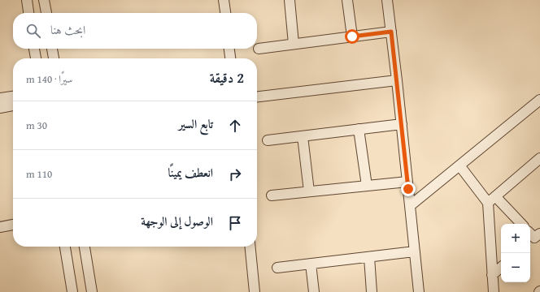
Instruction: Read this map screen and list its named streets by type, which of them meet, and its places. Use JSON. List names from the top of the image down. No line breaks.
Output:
{"page":{"search":"ابحث هنا","heading":["2 دقيقة","سيرًا · 140 m"],"list":[["تابع السير","30 m"],["انعطف يمينًا","110 m"],"الوصول إلى الوجهة"],"map_buttons":["+","−"]}}
